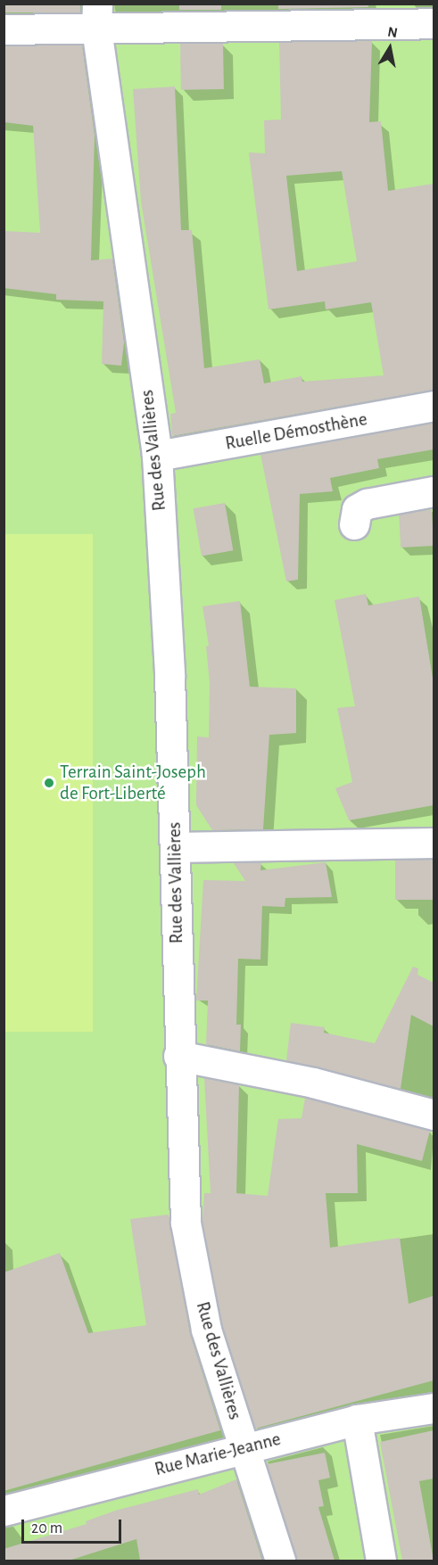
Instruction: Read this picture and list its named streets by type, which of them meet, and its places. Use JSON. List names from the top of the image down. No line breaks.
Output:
{"streets":{"street":["Ruelle Démosthène","Rue des Vallières","Rue Marie-Jeanne"]},"crossings":[["Ruelle Démosthène","Rue des Vallières"],["Rue des Vallières","Rue Marie-Jeanne"]],"places":["Terrain Saint-Joseph de Fort-Liberté"],"scale_bar":"20 m","north":"top"}
